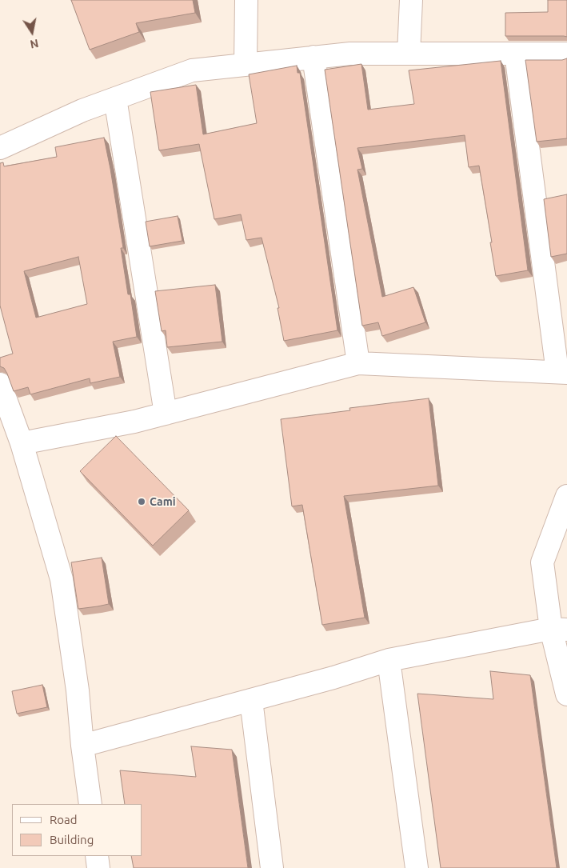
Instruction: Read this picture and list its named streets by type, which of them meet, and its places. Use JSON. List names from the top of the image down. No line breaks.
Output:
{"places":["Cami"],"legend":["Road","Building"],"north":"bottom"}
